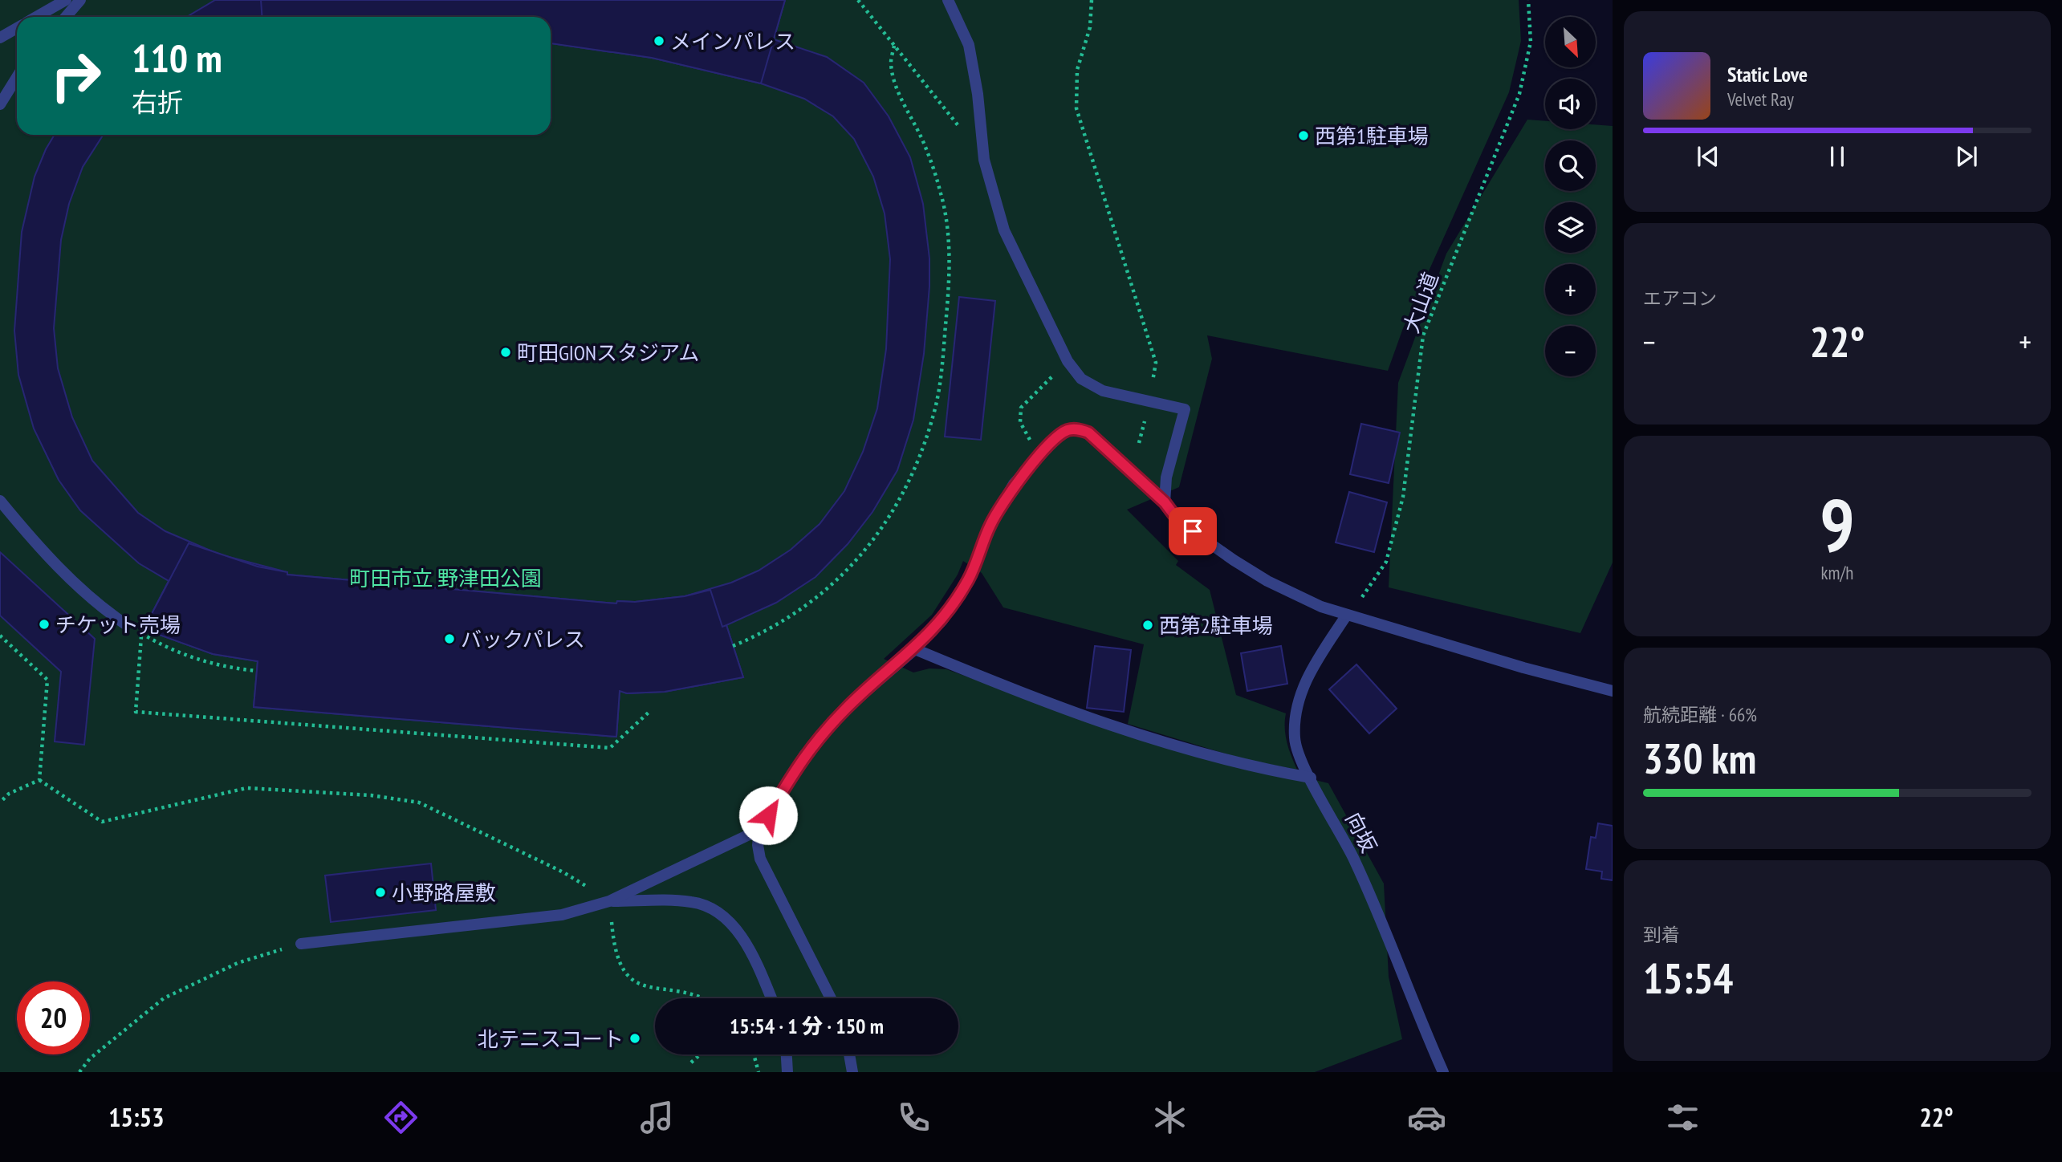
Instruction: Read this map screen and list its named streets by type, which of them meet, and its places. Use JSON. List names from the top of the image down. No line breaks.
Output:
{"streets":{"street":["向坂"],"path":["大山道"]},"crossings":[["大山道","向坂"]],"parks":["町田市立 野津田公園"],"places":["メインパレス","西第1駐車場","町田GIONスタジアム","チケット売場","西第2駐車場","バックパレス","小野路屋敷","北テニスコート"],"north":"bottom right","page":{"map_buttons":["+","−"],"turn":["110 m","右折"],"song":["Static Love","Velvet Ray"],"tile":["エアコン",["9","km/h"],["航続距離 · 66%","330 km"],["到着","15:54"]],"heat":["−","22°","+"],"limit":"20","trip":"15:54 · 1 分 · 150 m","tabs":["15:53","22°"]}}
